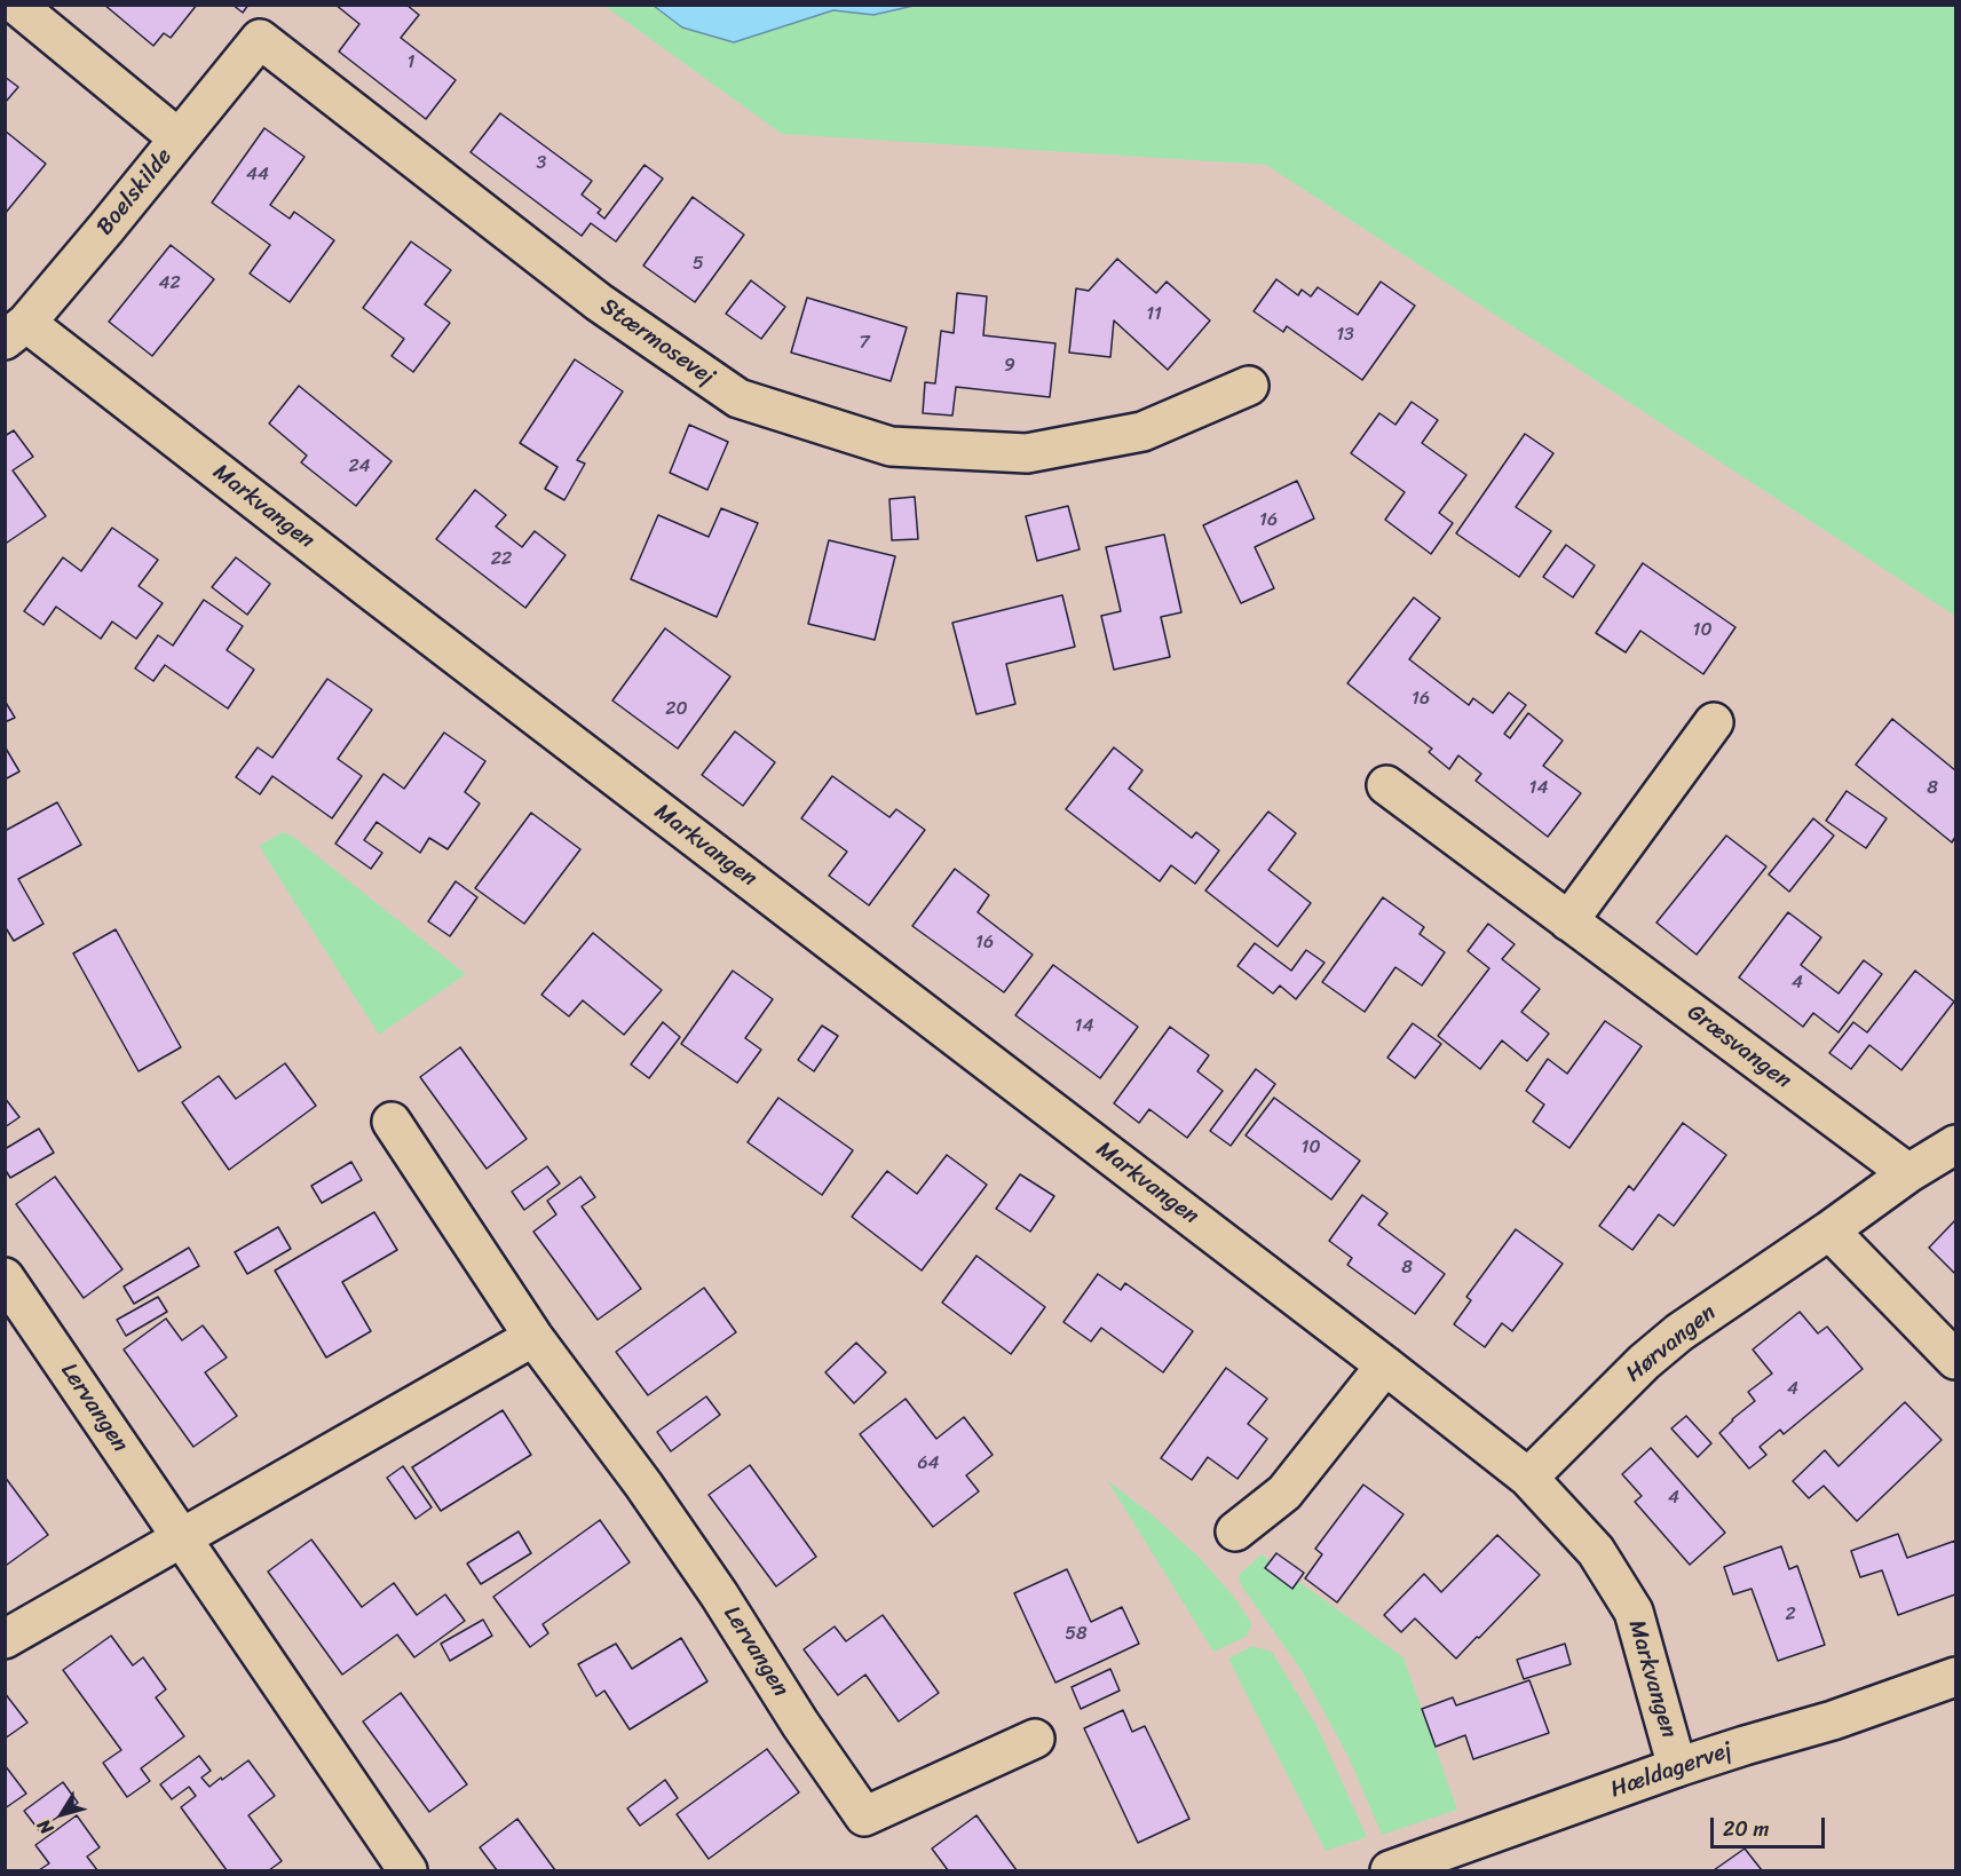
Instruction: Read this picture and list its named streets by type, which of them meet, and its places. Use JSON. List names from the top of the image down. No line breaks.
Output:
{"streets":{"street":["Boelskilde","Stærmosevej","Markvangen","Græsvangen","Hørvangen","Lervangen","Hældagervej"]},"crossings":[["Boelskilde","Stærmosevej"],["Boelskilde","Markvangen"],["Markvangen","Hørvangen"],["Markvangen","Hældagervej"],["Græsvangen","Hørvangen"]],"house_numbers":["1","3","44","5","42","11","13","7","9","24","16","22","10","16","20","14","8","16","4","14","10","8","4","64","4","2","58"],"scale_bar":"20 m","north":"bottom left"}
